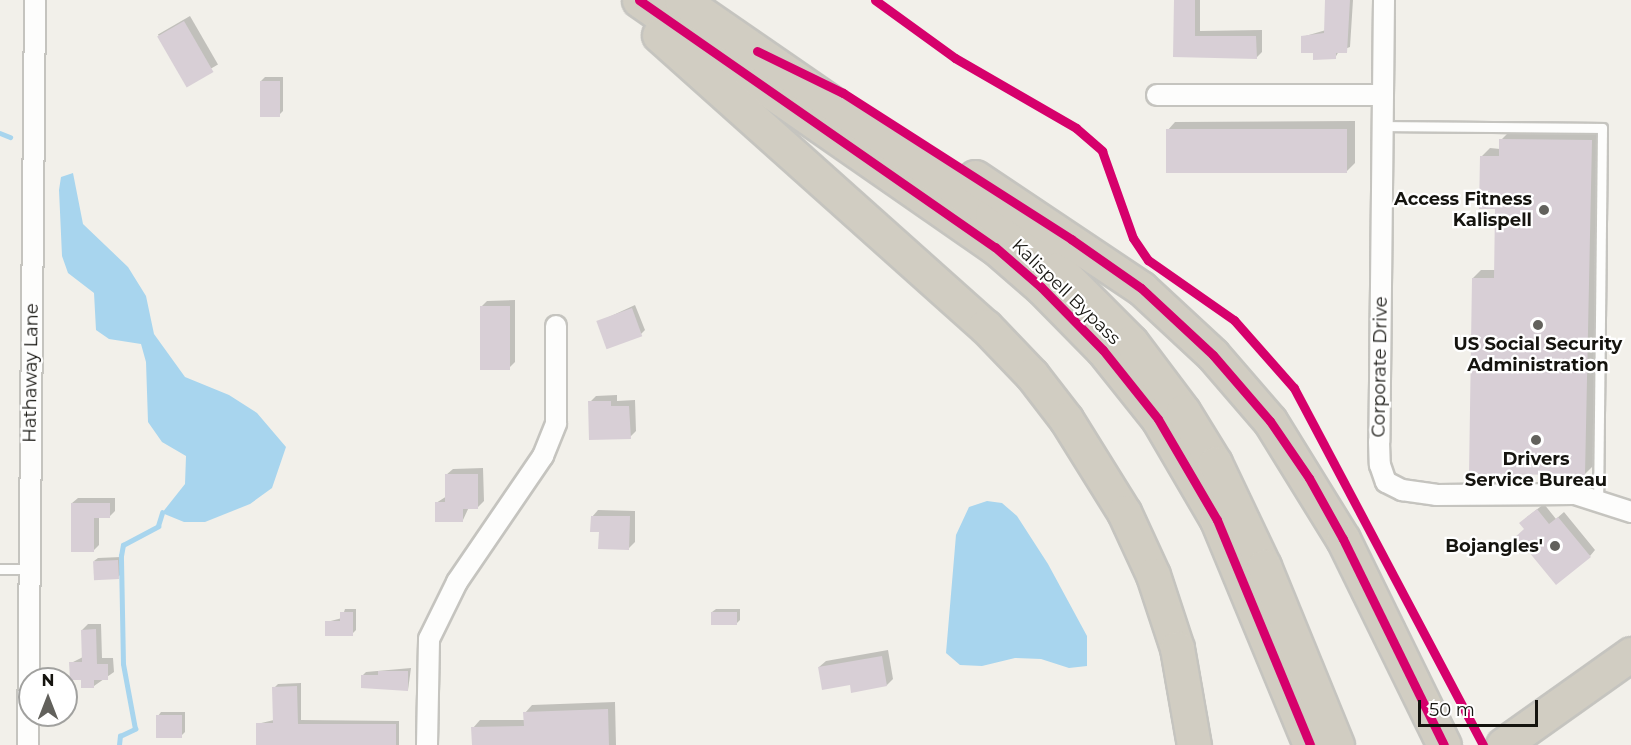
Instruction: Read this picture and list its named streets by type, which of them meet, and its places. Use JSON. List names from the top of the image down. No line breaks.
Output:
{"streets":{"highway":["Kalispell Bypass"],"street":["Corporate Drive","Hathaway Lane"]},"places":["Access Fitness Kalispell","US Social Security Administration","Drivers Service Bureau","Bojangles'"],"scale_bar":"50 m","north":"top"}
